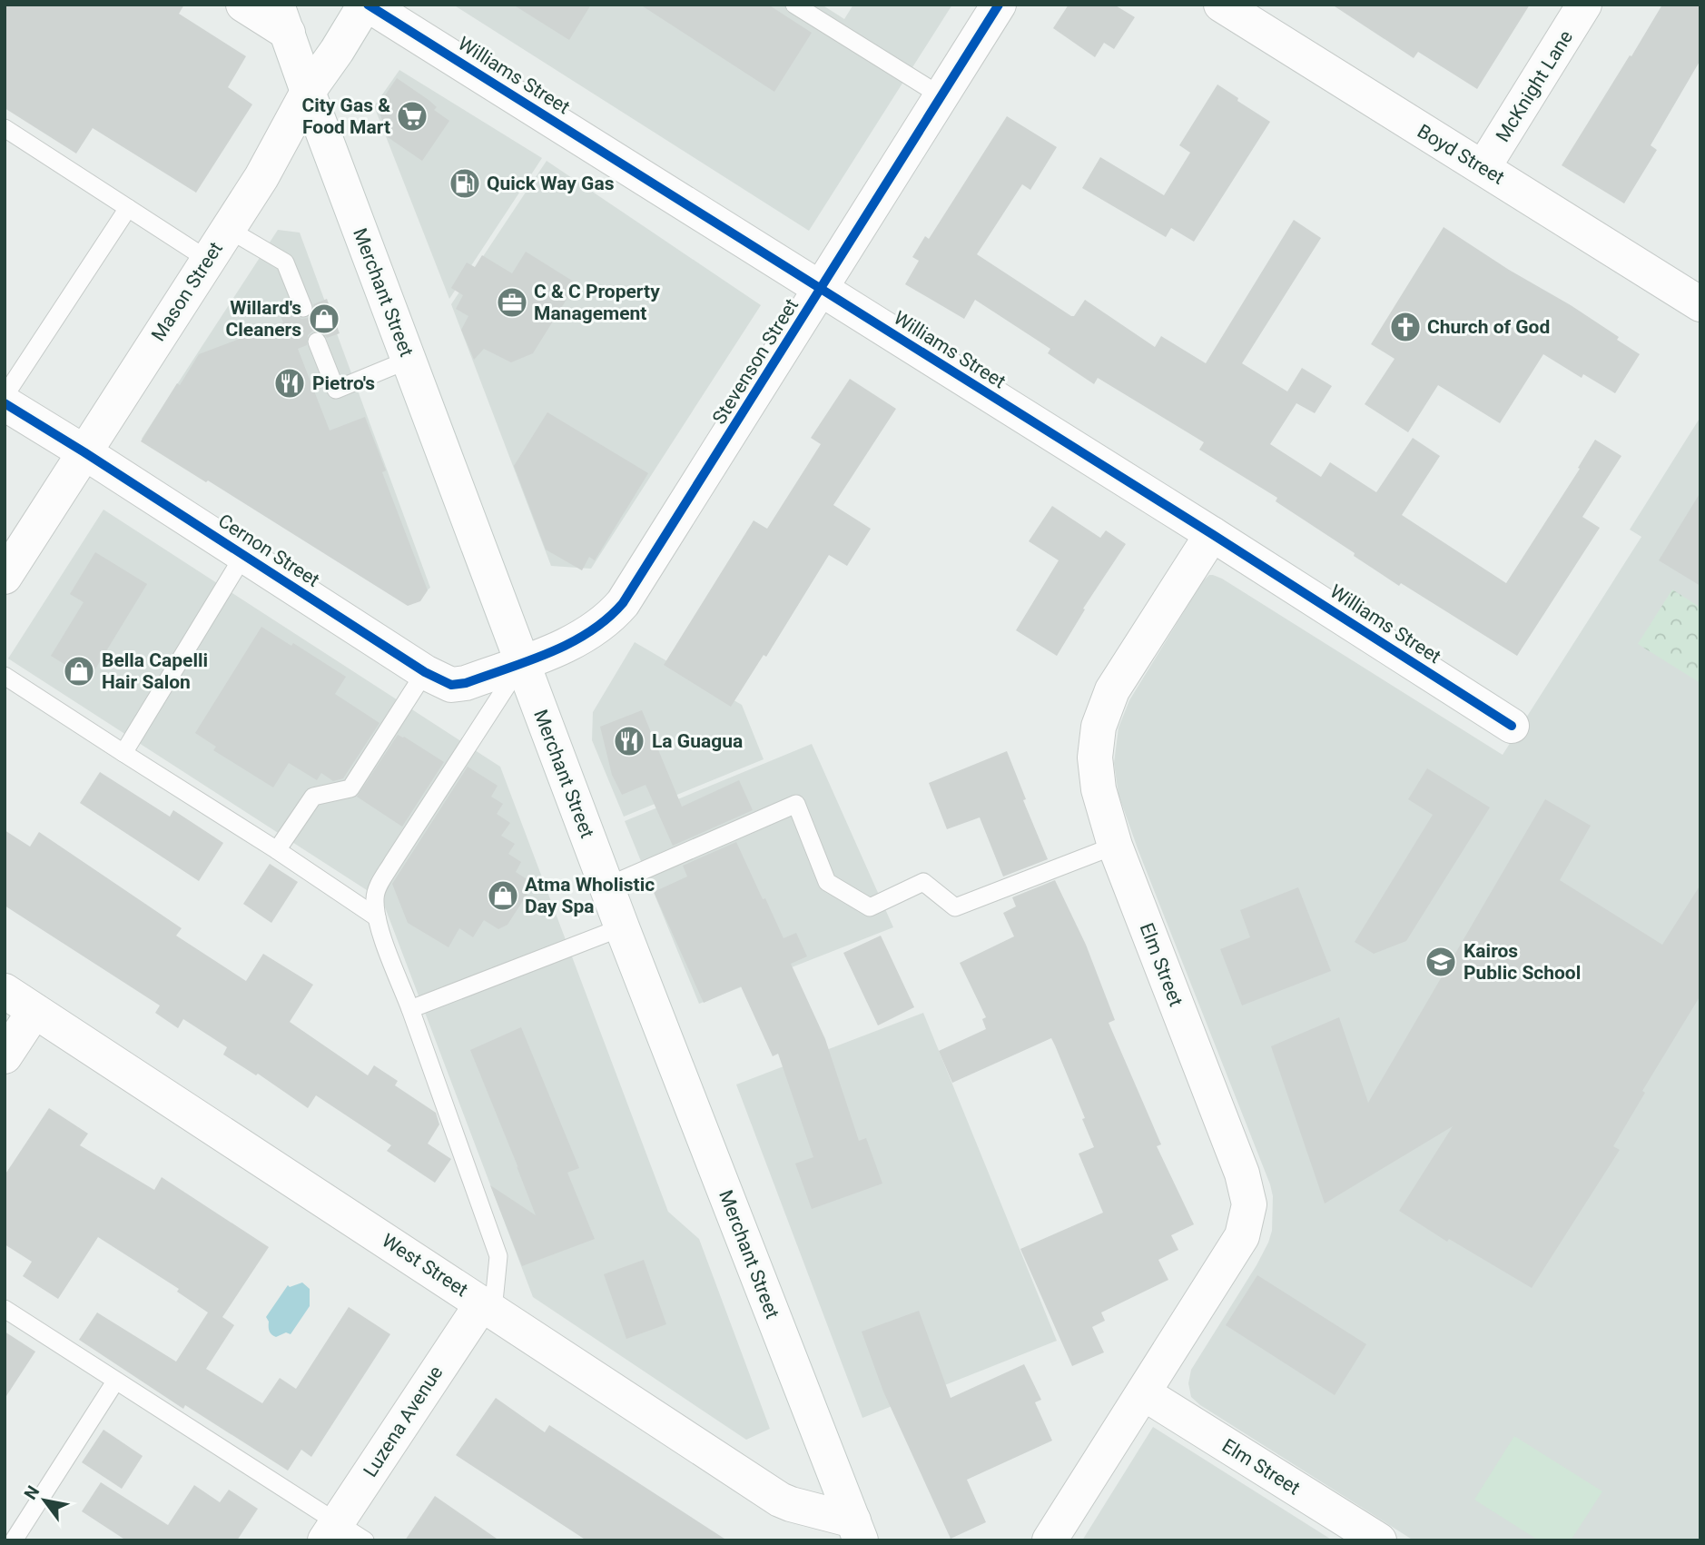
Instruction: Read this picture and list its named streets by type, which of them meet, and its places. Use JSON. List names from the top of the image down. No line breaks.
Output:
{"streets":{"street":["Williams Street","McKnight Lane","Boyd Street","Mason Street","Merchant Street","Stevenson Street","Cernon Street","Elm Street","West Street","Luzena Avenue"]},"crossings":[["Williams Street","Mason Street"],["Williams Street","Stevenson Street"],["Williams Street","Elm Street"],["McKnight Lane","Boyd Street"],["Mason Street","Merchant Street"],["Mason Street","Cernon Street"],["Merchant Street","Stevenson Street"],["Merchant Street","Cernon Street"],["Merchant Street","West Street"],["Stevenson Street","Cernon Street"],["West Street","Luzena Avenue"]],"places":{"supermarket":["City Gas & Food Mart"],"fuel station":["Quick Way Gas"],"office":["C & C Property Management"],"shop":["Willard's Cleaners","Bella Capelli Hair Salon","Atma Wholistic Day Spa"],"church":["Church of God"],"restaurant":["Pietro's","La Guagua"],"school or university":["Kairos Public School"]},"north":"top left"}
